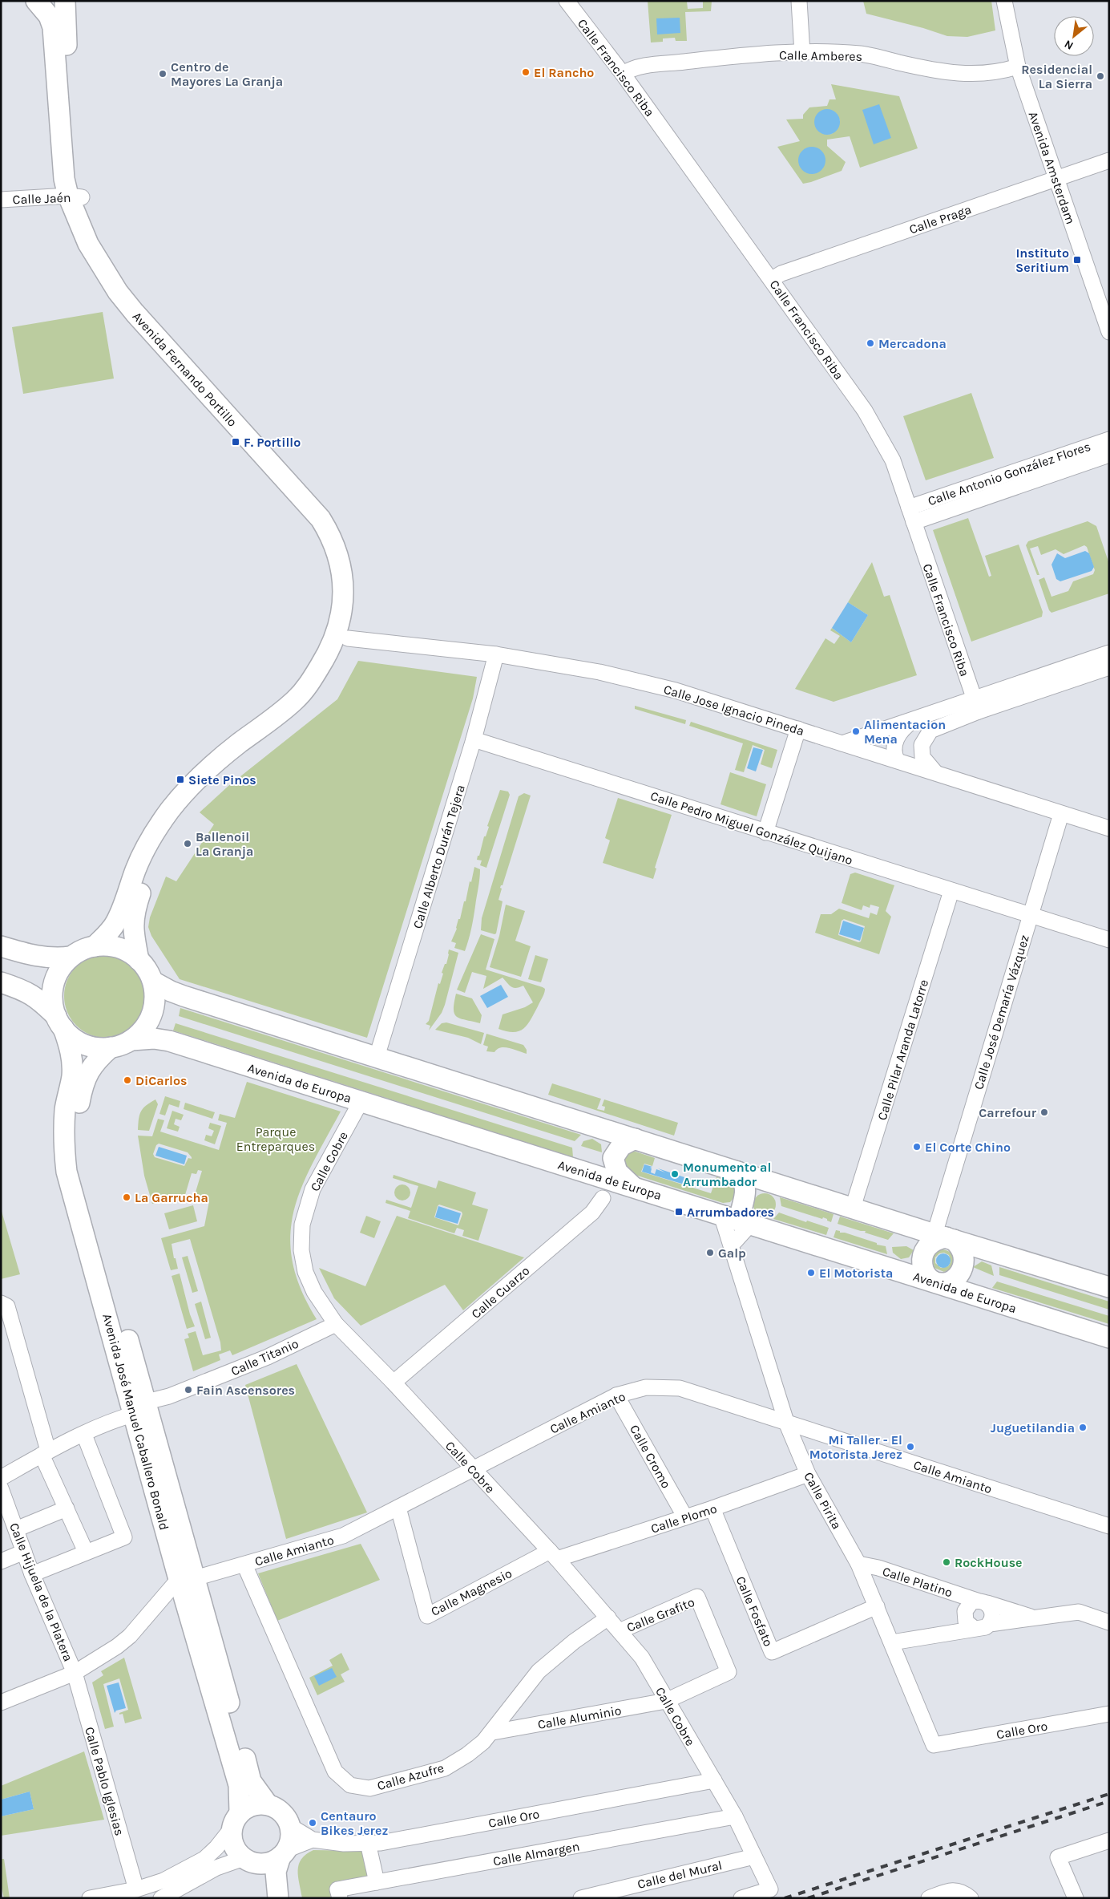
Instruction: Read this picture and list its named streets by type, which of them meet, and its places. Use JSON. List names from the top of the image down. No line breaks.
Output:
{"streets":{"main road":["Avenida Fernando Portillo","Avenida de Europa","Avenida José Manuel Caballero Bonald"],"street":["Calle Amberes","Calle Francisco Riba","Avenida Amsterdam","Calle Jaén","Calle Praga","Calle Antonio González Flores","Calle Jose Ignacio Pineda","Calle Pedro Miguel González Quijano","Calle Alberto Durán Tejera","Calle José Demaría Vázquez","Calle Pilar Aranda Latorre","Calle Cobre","Calle Cuarzo","Calle Titanio","Calle Amianto","Calle Cromo","Calle Pirita","Calle Plomo","Calle Platino","Calle Hijuela de la Platera","Calle Magnesio","Calle Fosfato","Calle Grafito","Calle Aluminio","Calle Oro","Calle Azufre","Calle Pablo Iglesias","Calle Almargen","Calle del Mural"]},"crossings":[["Calle Amberes","Calle Francisco Riba"],["Calle Amberes","Avenida Amsterdam"],["Calle Francisco Riba","Calle Praga"],["Calle Francisco Riba","Calle Antonio González Flores"],["Avenida Amsterdam","Calle Praga"],["Calle Jaén","Avenida Fernando Portillo"],["Avenida Fernando Portillo","Calle Jose Ignacio Pineda"],["Avenida Fernando Portillo","Avenida de Europa"],["Avenida Fernando Portillo","Avenida José Manuel Caballero Bonald"],["Calle Jose Ignacio Pineda","Calle Alberto Durán Tejera"],["Calle Jose Ignacio Pineda","Calle José Demaría Vázquez"],["Calle Pedro Miguel González Quijano","Calle Alberto Durán Tejera"],["Calle Pedro Miguel González Quijano","Calle José Demaría Vázquez"],["Calle Pedro Miguel González Quijano","Calle Pilar Aranda Latorre"],["Calle José Demaría Vázquez","Avenida de Europa"],["Avenida de Europa","Calle Cobre"],["Avenida de Europa","Calle Cuarzo"],["Avenida de Europa","Avenida José Manuel Caballero Bonald"],["Avenida de Europa","Calle Pirita"],["Calle Cobre","Calle Cuarzo"],["Calle Cobre","Calle Titanio"],["Calle Cobre","Calle Amianto"],["Calle Cobre","Calle Plomo"],["Calle Cobre","Calle Magnesio"],["Calle Cobre","Calle Grafito"],["Calle Cobre","Calle Aluminio"],["Calle Cobre","Calle Oro"],["Calle Cobre","Calle Azufre"],["Calle Cobre","Calle Almargen"],["Calle Cobre","Calle del Mural"],["Calle Titanio","Avenida José Manuel Caballero Bonald"],["Calle Titanio","Calle Hijuela de la Platera"],["Calle Amianto","Avenida José Manuel Caballero Bonald"],["Calle Amianto","Calle Cromo"],["Calle Amianto","Calle Pirita"],["Calle Amianto","Calle Magnesio"],["Calle Amianto","Calle Azufre"],["Avenida José Manuel Caballero Bonald","Calle Oro"],["Calle Cromo","Calle Plomo"],["Calle Pirita","Calle Plomo"],["Calle Pirita","Calle Platino"],["Calle Pirita","Calle Fosfato"],["Calle Pirita","Calle Oro"],["Calle Plomo","Calle Magnesio"],["Calle Plomo","Calle Fosfato"],["Calle Hijuela de la Platera","Calle Pablo Iglesias"],["Calle Grafito","Calle Aluminio"],["Calle Aluminio","Calle Azufre"]],"parks":["Parque Entreparques"],"places":{"other":["El Rancho","Centro de Mayores La Granja","Residencial La Sierra","Mercadona","Alimentacion Mena","Ballenoil La Granja","DiCarlos","Carrefour","El Corte Chino","Monumento al Arrumbador","La Garrucha","Galp","El Motorista","Fain Ascensores","Juguetilandia","Mi Taller - El Motorista Jerez","RockHouse","Centauro Bikes Jerez"],"transit":["Instituto Seritium","F. Portillo","Siete Pinos","Arrumbadores"]},"north":"bottom left"}
